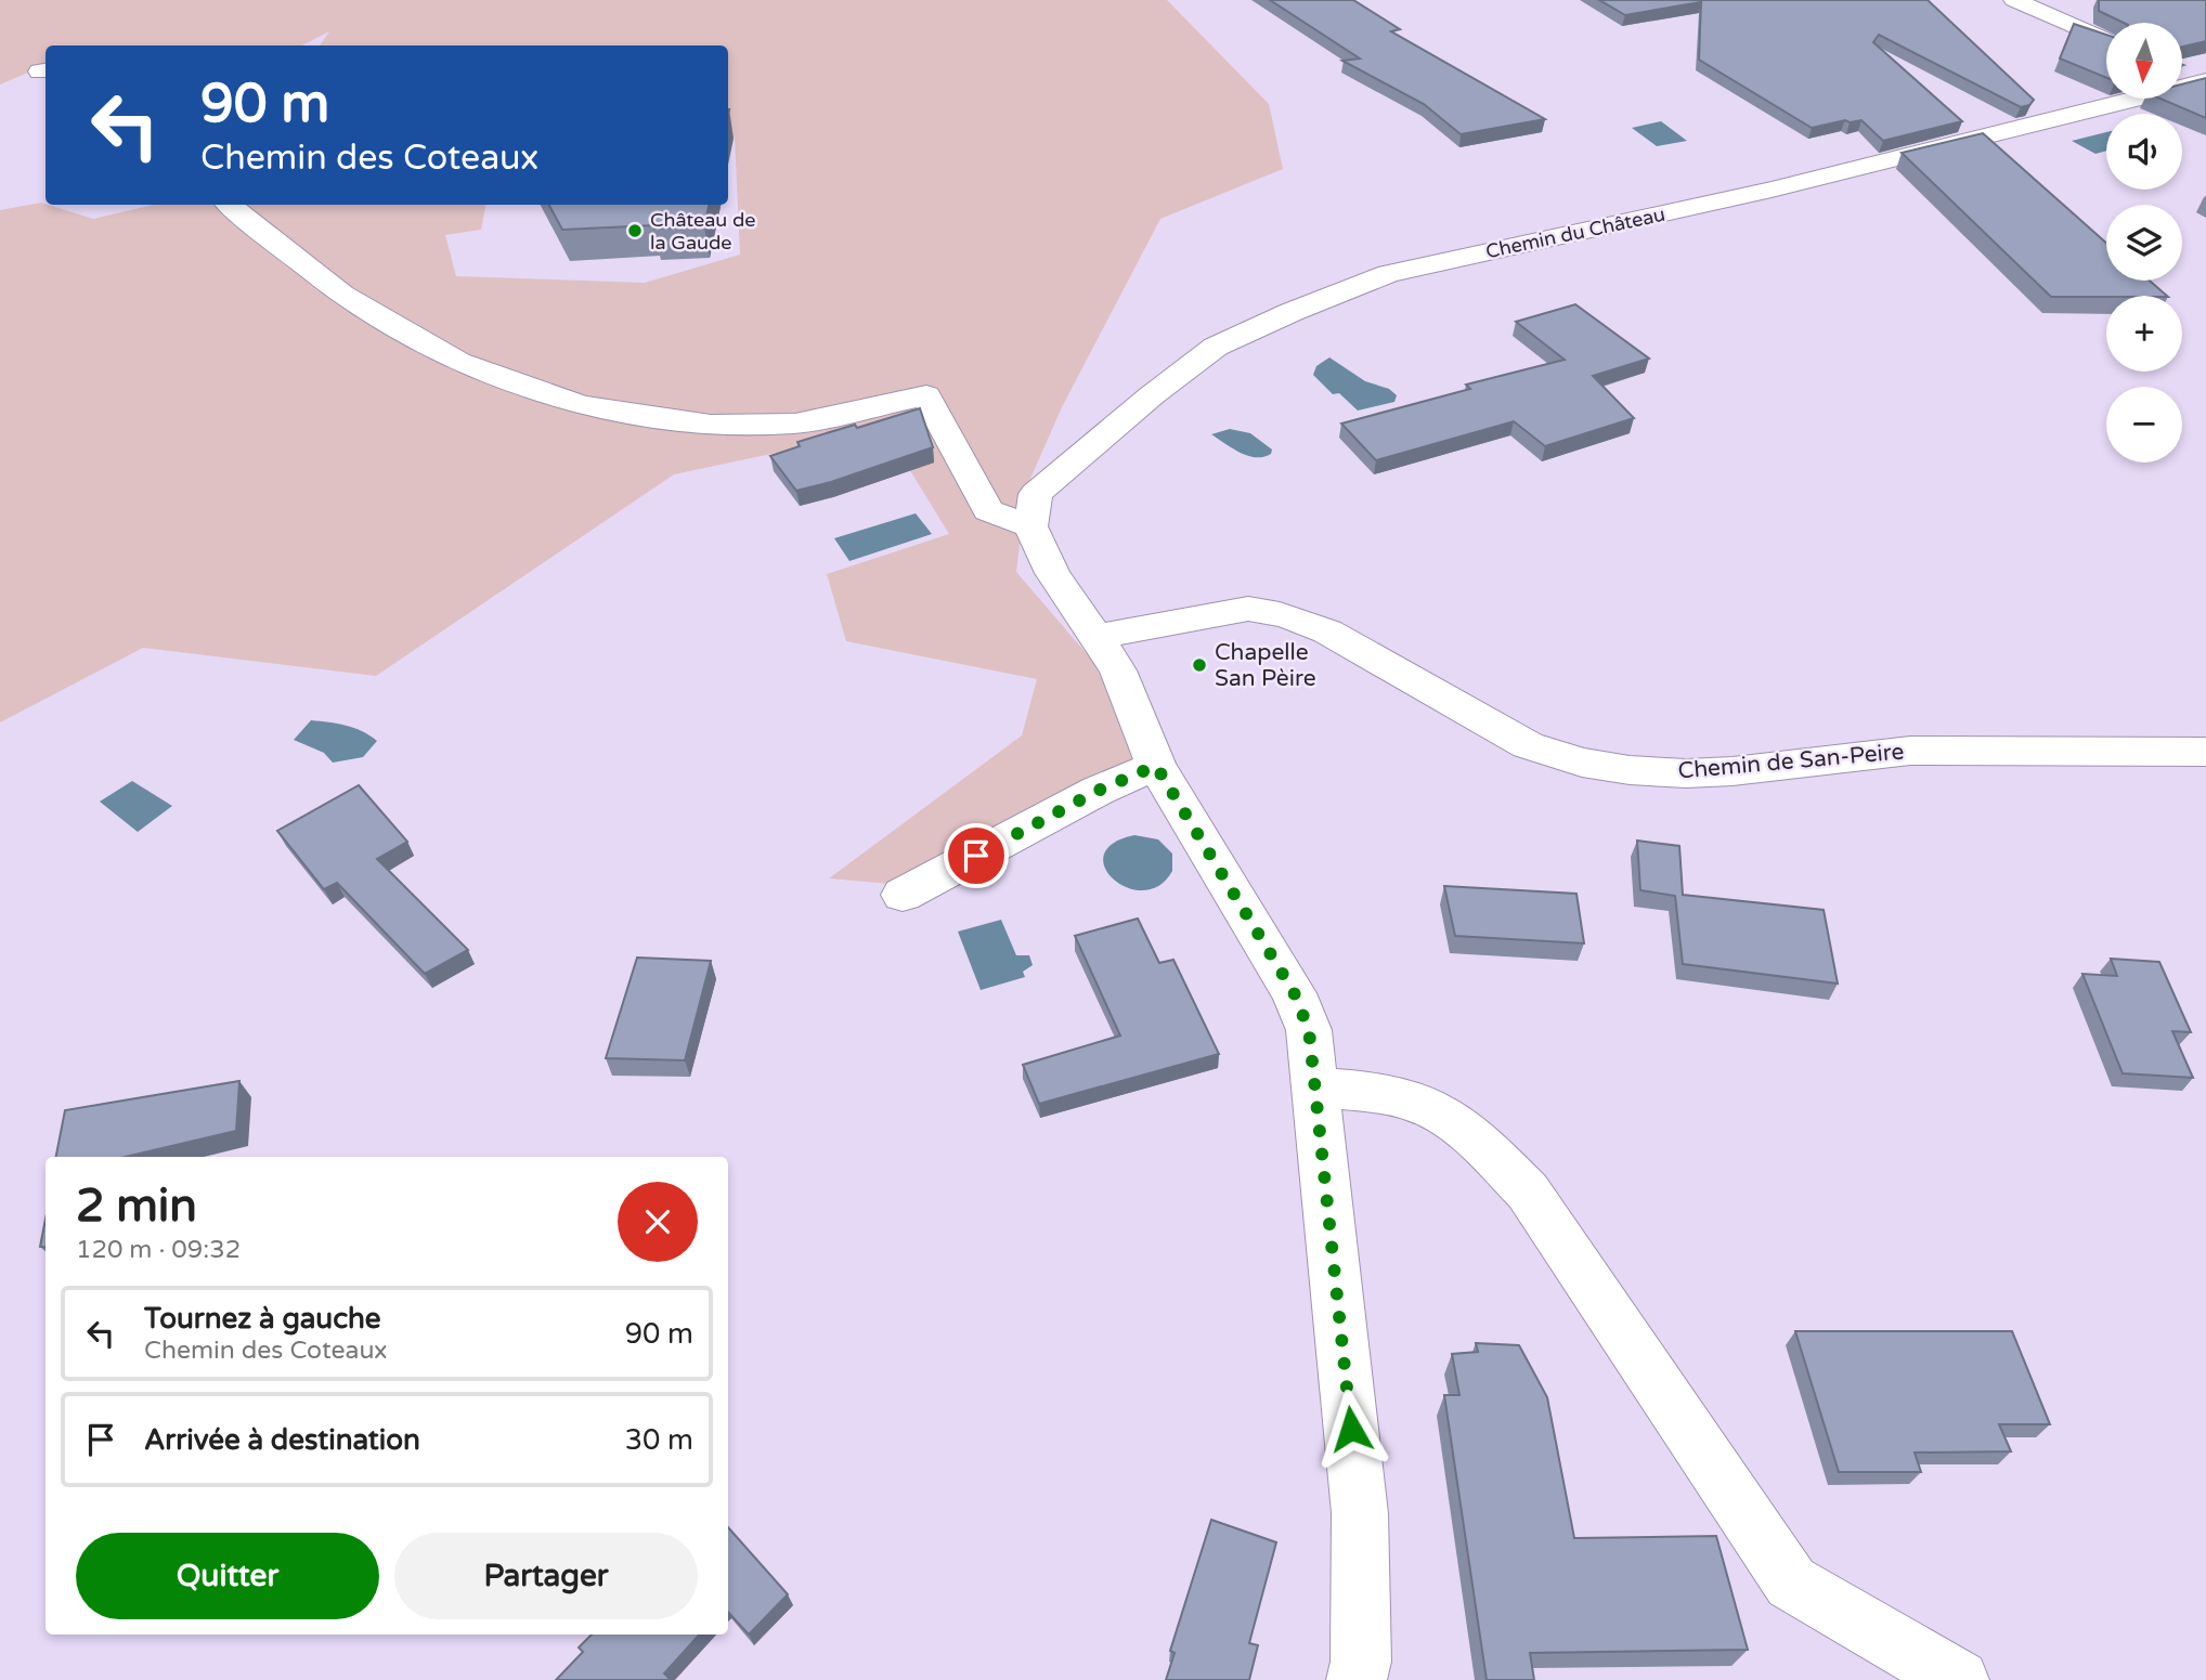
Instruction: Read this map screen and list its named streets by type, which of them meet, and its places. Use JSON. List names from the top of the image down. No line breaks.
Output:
{"streets":{"street":["Chemin du Château","Chemin de San-Peire"]},"places":["Château de la Gaude","Chapelle San Pèire"],"north":"bottom","page":{"map_buttons":["+","−"],"turn":["90 m","Chemin des Coteaux"],"heading":["2 min","120 m · 09:32"],"list":[{"name":"Tournez à gauche","note":"Chemin des Coteaux","value":"90 m"},{"name":"Arrivée à destination","value":"30 m"}],"buttons":["Quitter","Partager"]}}
